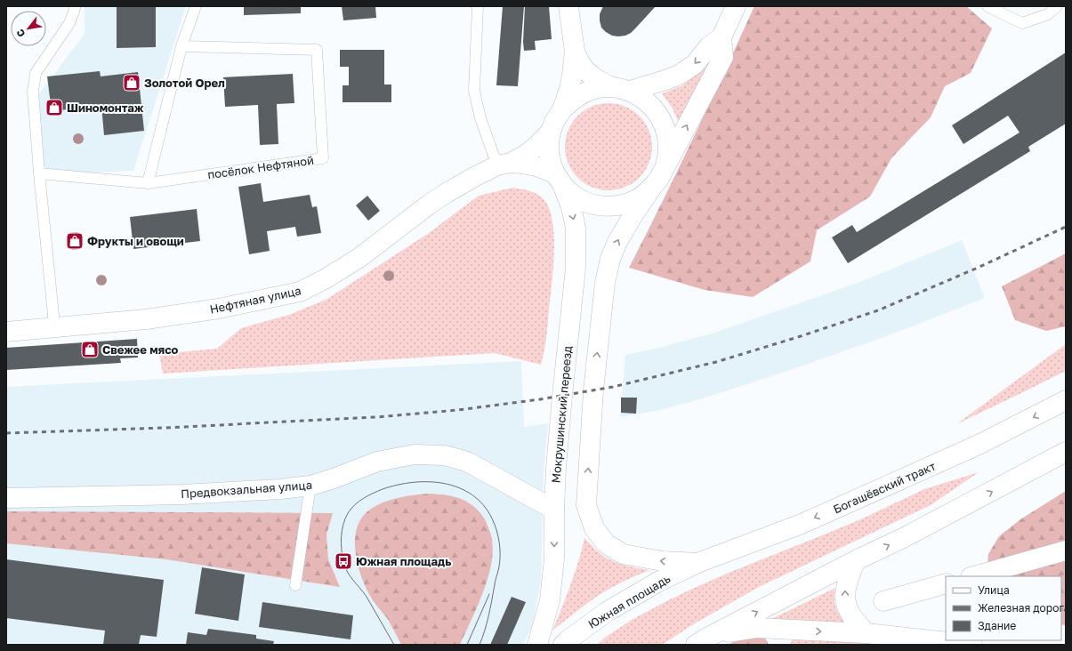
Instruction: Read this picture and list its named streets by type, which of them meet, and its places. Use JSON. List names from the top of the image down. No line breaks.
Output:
{"streets":{"main road":["Нефтяная улица","Мокрушинский переезд","Богашёвский тракт","Предвокзальная улица","Южная площадь"],"lane":["посёлок Нефтяной"]},"crossings":[["Нефтяная улица","Мокрушинский переезд"],["Мокрушинский переезд","Предвокзальная улица"],["Богашёвский тракт","Южная площадь"]],"one_way":["Мокрушинский переезд"],"places":{"shop":["Золотой Орел","Шиномонтаж","Фрукты и овощи","Свежее мясо"],"bus stop":["Южная площадь"]},"legend":["Улица","Железная дорога","Здание"],"north":"bottom left"}
